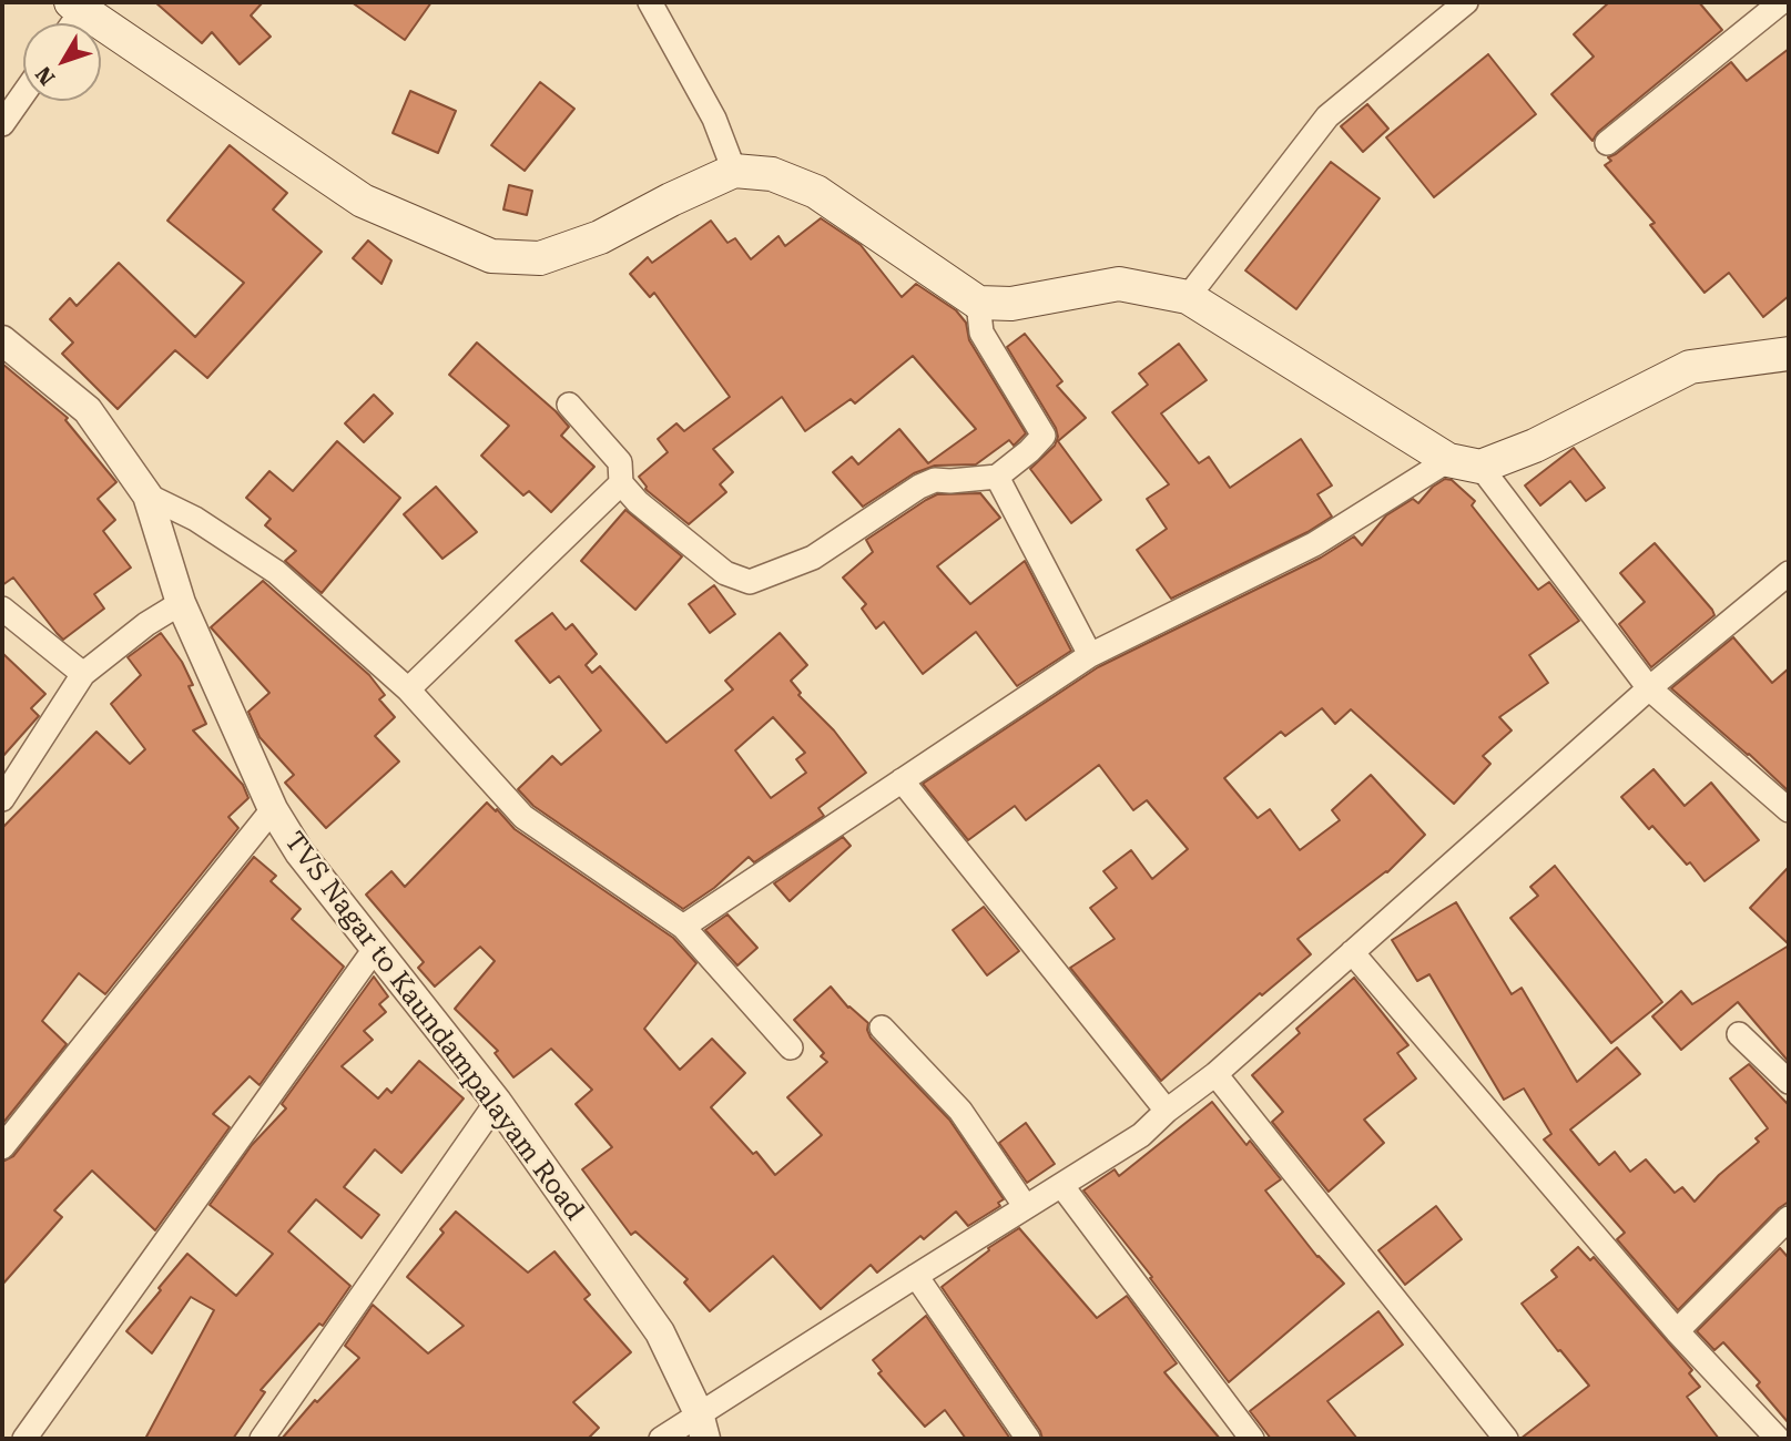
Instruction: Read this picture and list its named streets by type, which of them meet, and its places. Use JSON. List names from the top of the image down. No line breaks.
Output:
{"streets":{"street":["TVS Nagar to Kaundampalayam Road"]},"north":"bottom left"}
